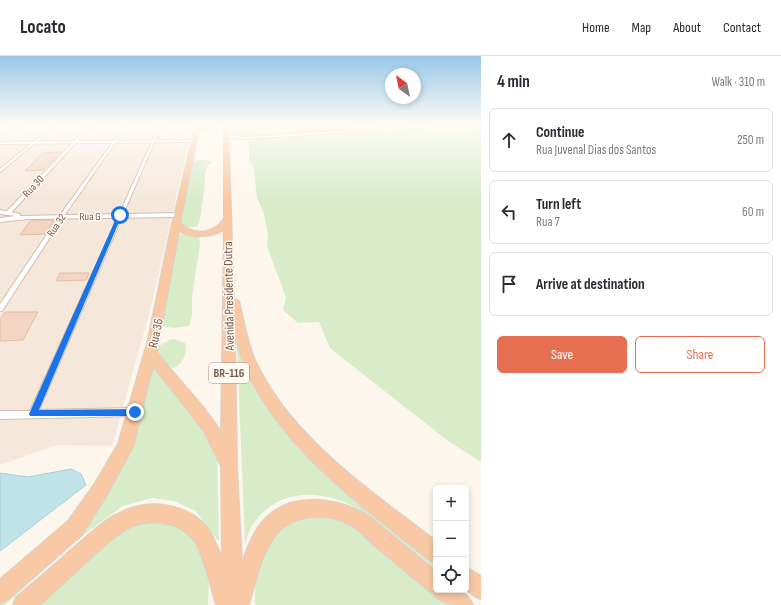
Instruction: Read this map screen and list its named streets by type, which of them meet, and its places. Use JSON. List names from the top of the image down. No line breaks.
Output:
{"streets":{"highway":["Avenida Presidente Dutra","Rua 36","BR-116"],"street":["Rua 30","Rua G","Rua 32"]},"crossings":[["Rua G","Rua 32"],["Rua G","Rua 36"],["Avenida Presidente Dutra","BR-116"]],"north":"top left","page":{"header":"Locato","nav":["Home","Map","About","Contact"],"heading":["4 min","Walk · 310 m"],"list":[["Continue","Rua Juvenal Dias dos Santos","250 m"],["Turn left","Rua 7","60 m"],"Arrive at destination"],"buttons":["Save","Share"],"map_buttons":["+","−"]}}
